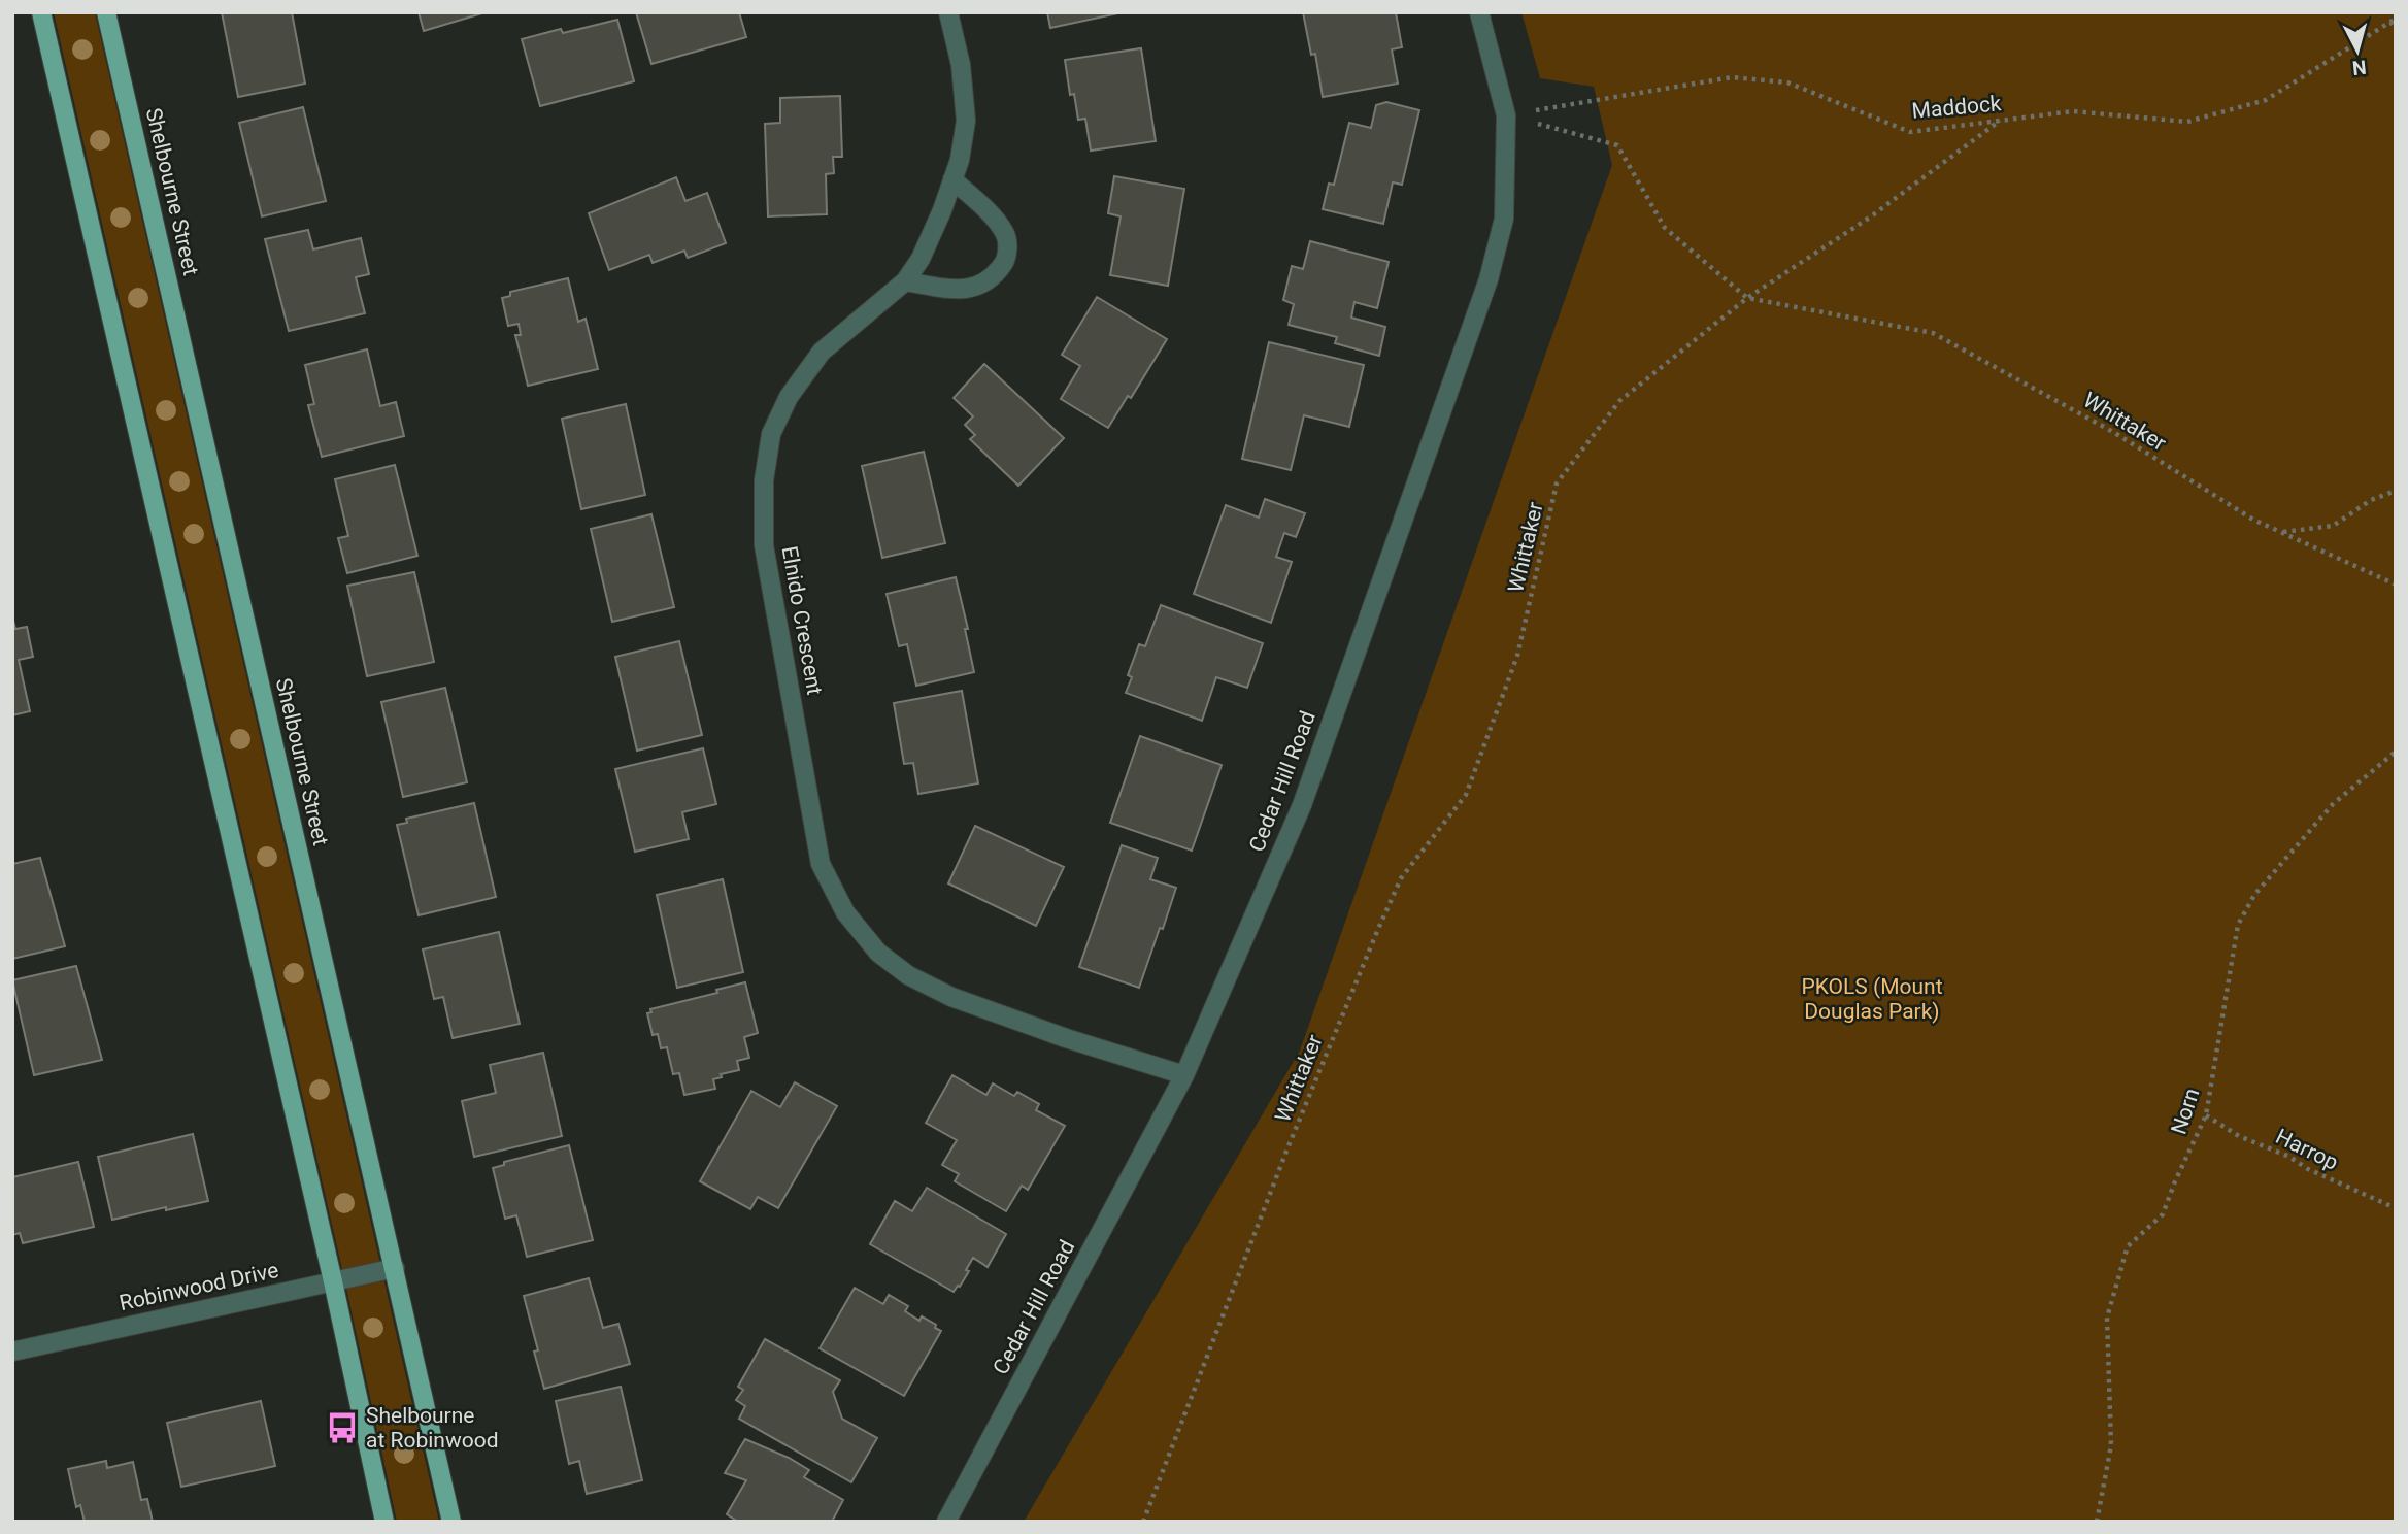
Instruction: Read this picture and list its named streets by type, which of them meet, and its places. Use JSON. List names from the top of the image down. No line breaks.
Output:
{"streets":{"main road":["Shelbourne Street"],"street":["Elnido Crescent","Cedar Hill Road","Robinwood Drive"],"path":["Maddock","Whittaker","Norn","Harrop"]},"crossings":[["Maddock","Cedar Hill Road"],["Shelbourne Street","Robinwood Drive"],["Elnido Crescent","Cedar Hill Road"],["Norn","Harrop"]],"parks":["PKOLS (Mount Douglas Park)"],"places":{"bus stop":["Shelbourne at Robinwood"]},"north":"bottom"}
